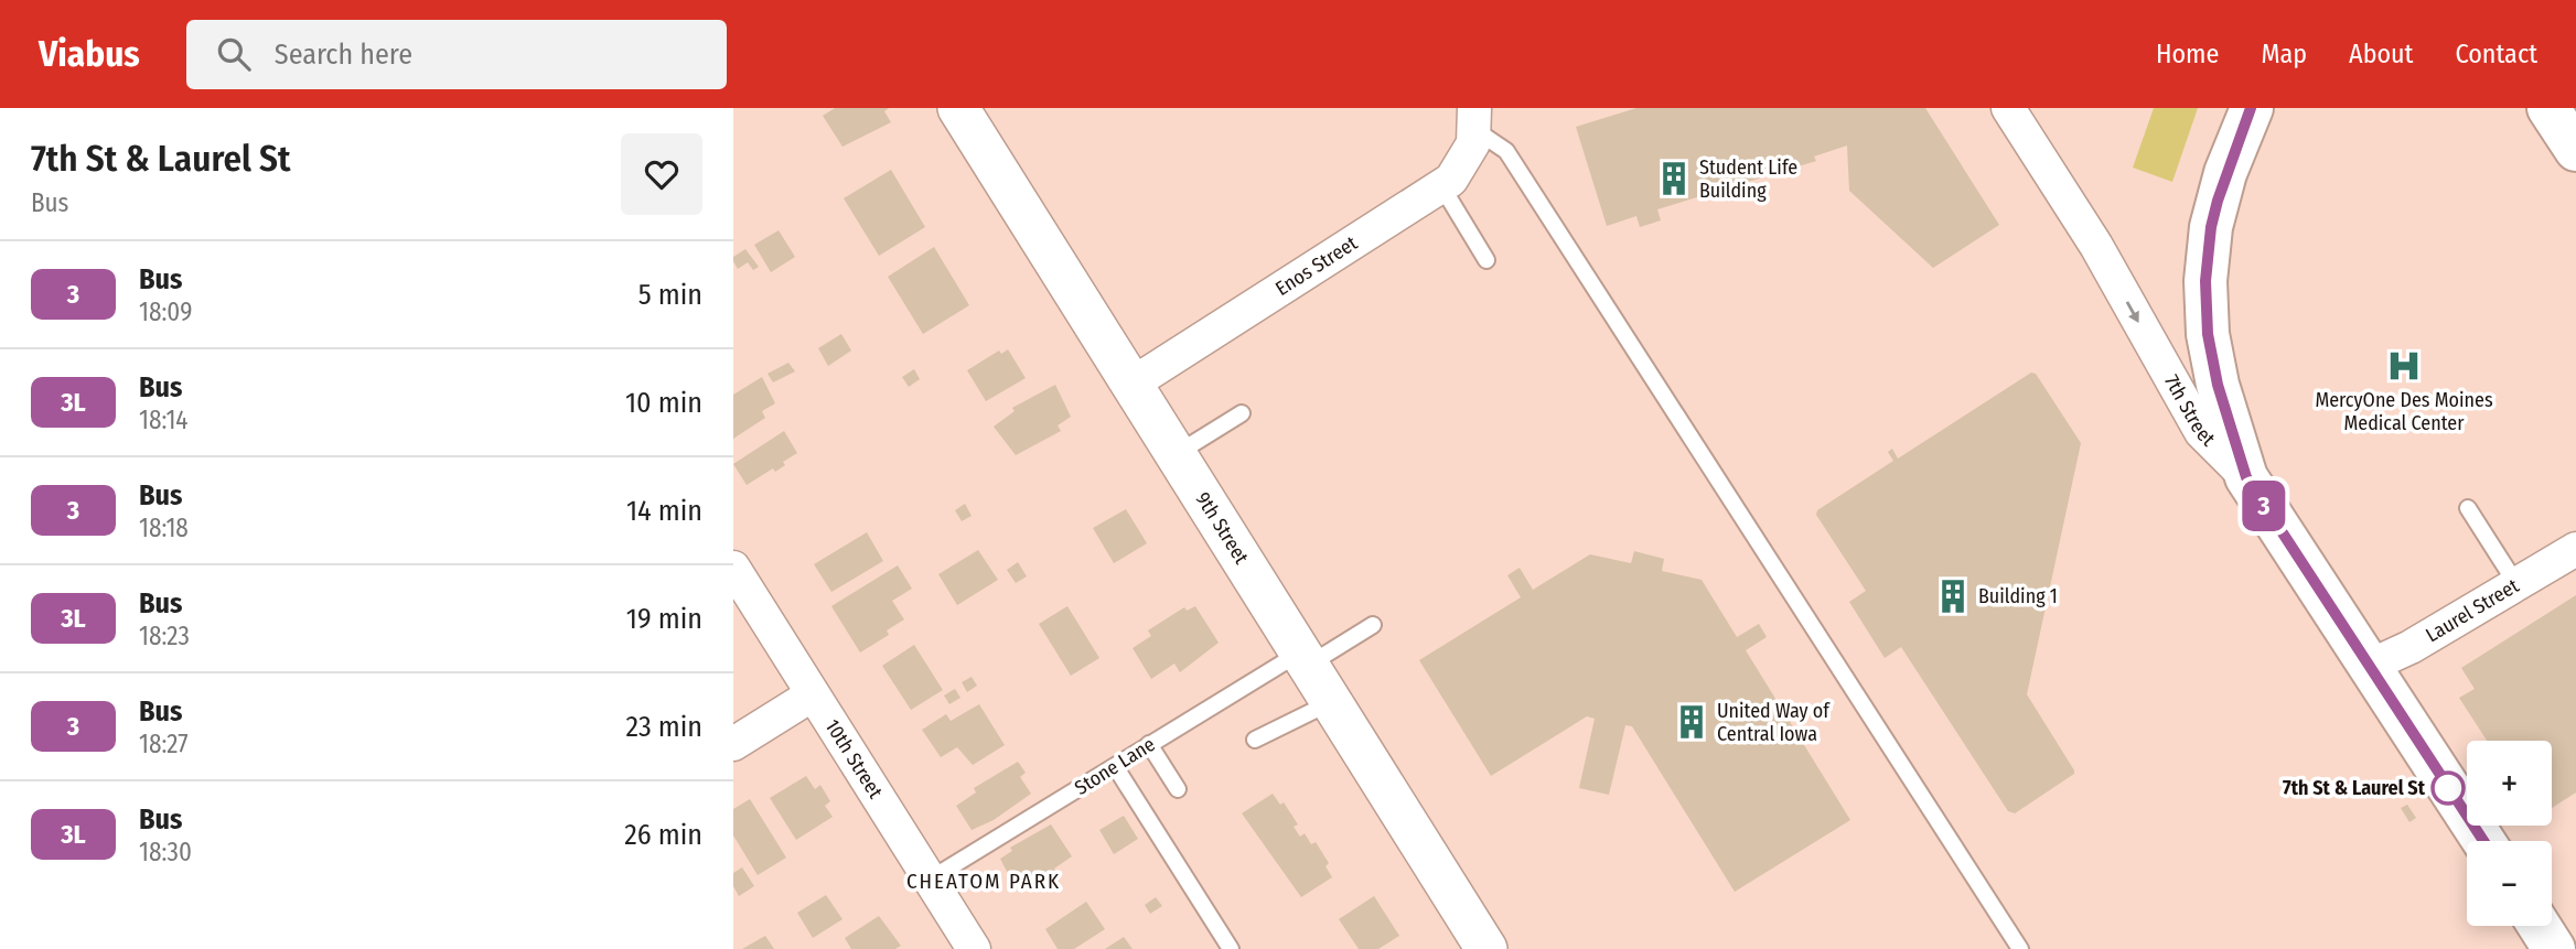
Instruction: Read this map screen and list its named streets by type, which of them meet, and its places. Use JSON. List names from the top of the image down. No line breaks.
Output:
{"streets":{"main road":["7th Street"],"street":["Enos Street","9th Street","Laurel Street","10th Street"],"lane":["Stone Lane"]},"crossings":[["Enos Street","9th Street"],["7th Street","Laurel Street"],["9th Street","Stone Lane"],["10th Street","Stone Lane"]],"one_way":["7th Street"],"districts":["CHEATOM PARK"],"places":{"building":["Student Life Building","Building 1","United Way of Central Iowa"],"hospital":["MercyOne Des Moines Medical Center"],"other":["7th St & Laurel St"]},"lines":["bus line 3"],"page":{"header":"Viabus","search":"Search here","nav":["Home","Map","About","Contact"],"heading":["7th St & Laurel St","Bus"],"on_map":"3","list":[{"mark":"3","name":"Bus","note":"18:09","value":"5 min"},{"mark":"3L","name":"Bus","note":"18:14","value":"10 min"},{"mark":"3","name":"Bus","note":"18:18","value":"14 min"},{"mark":"3L","name":"Bus","note":"18:23","value":"19 min"},{"mark":"3","name":"Bus","note":"18:27","value":"23 min"},{"mark":"3L","name":"Bus","note":"18:30","value":"26 min"}],"map_buttons":["+","−"]}}
